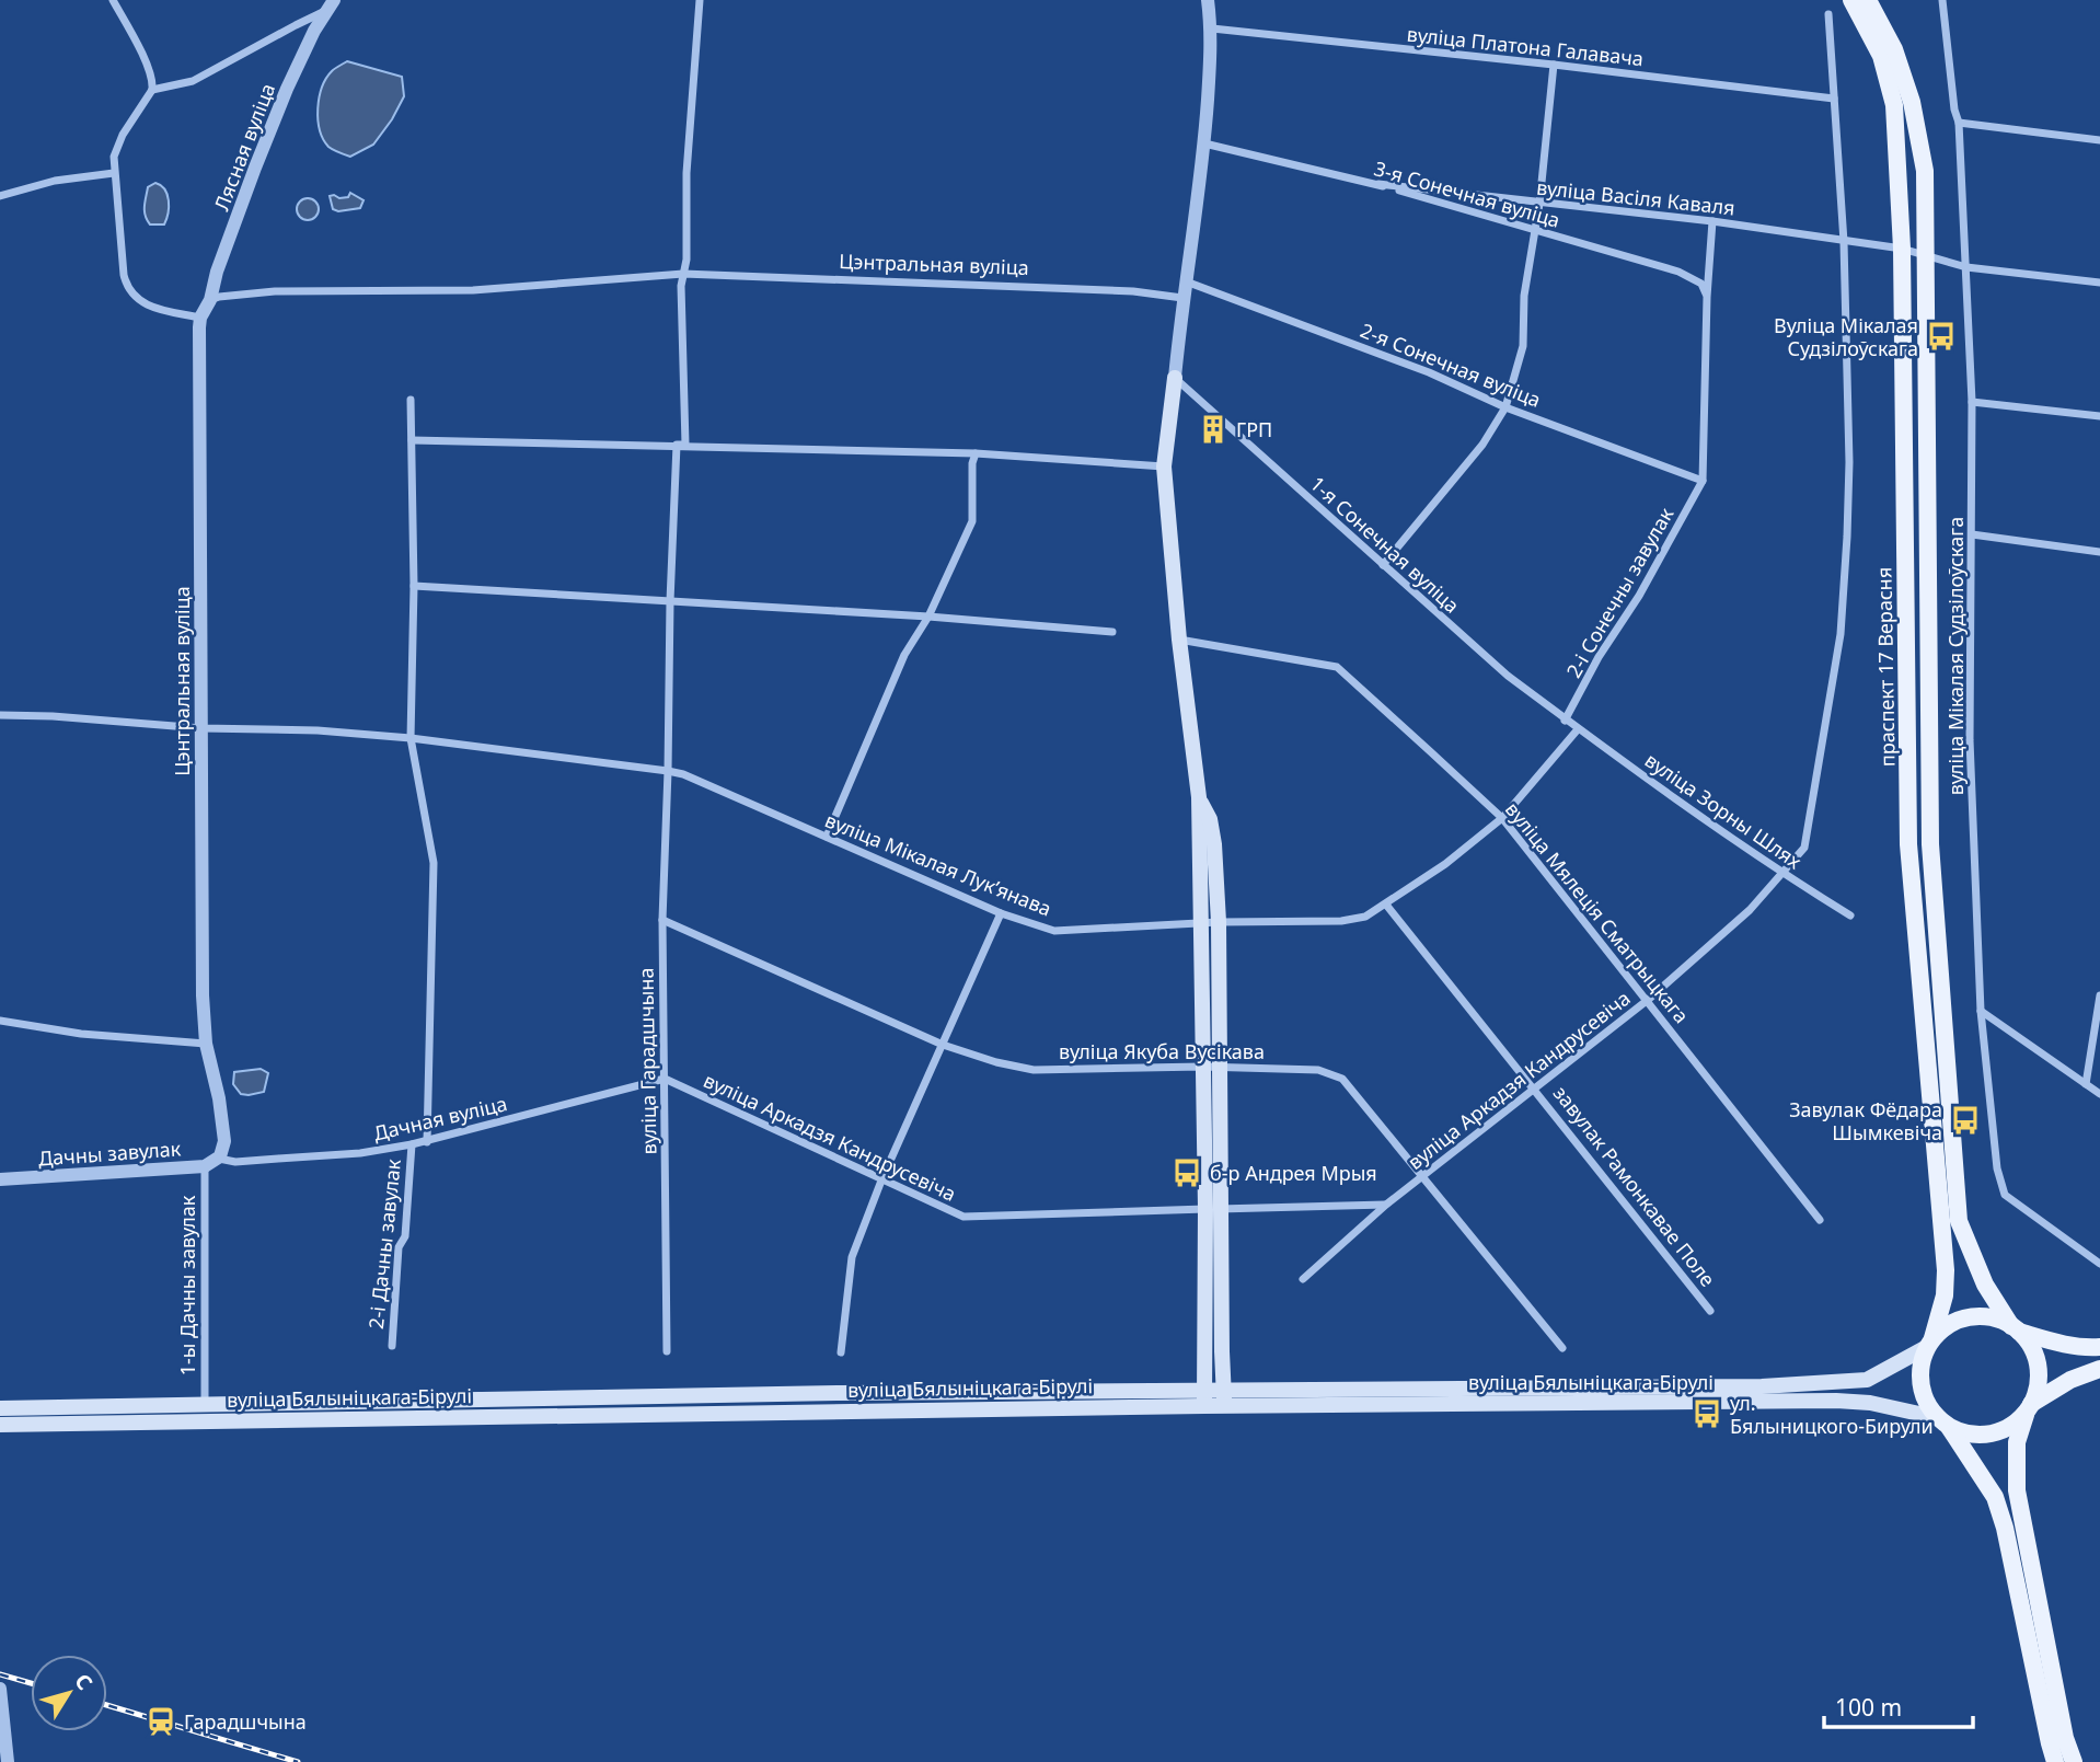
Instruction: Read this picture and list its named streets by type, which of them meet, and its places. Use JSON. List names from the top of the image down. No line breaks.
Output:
{"streets":{"main road":["праспект 17 Верасня","вуліца Бялыніцкага-Бірулі"],"street":["вуліца Платона Галавача","Лясная вуліца","3-я Сонечная вуліца","вуліца Васіля Каваля","Цэнтральная вуліца","2-я Сонечная вуліца","1-я Сонечная вуліца","2-і Сонечны завулак","вуліца Мікалая Судзілоўскага","вуліца Зорны Шлях","вуліца Мікалая Лукʼянава","вуліца Мялеція Сматрыцкага","вуліца Якуба Вусікава","вуліца Гарадшчына","вуліца Аркадзя Кандрусевіча","Дачная вуліца","Дачны завулак","завулак Рамонкавае Поле","2-і Дачны завулак","1-ы Дачны завулак"]},"crossings":[["Лясная вуліца","Цэнтральная вуліца"],["3-я Сонечная вуліца","вуліца Васіля Каваля"],["вуліца Васіля Каваля","вуліца Мікалая Судзілоўскага"],["вуліца Васіля Каваля","праспект 17 Верасня"],["Цэнтральная вуліца","вуліца Мікалая Лукʼянава"],["Цэнтральная вуліца","Дачная вуліца"],["Цэнтральная вуліца","Дачны завулак"],["2-я Сонечная вуліца","2-і Сонечны завулак"],["1-я Сонечная вуліца","2-і Сонечны завулак"],["1-я Сонечная вуліца","вуліца Зорны Шлях"],["1-я Сонечная вуліца","вуліца Мікалая Лукʼянава"],["праспект 17 Верасня","вуліца Бялыніцкага-Бірулі"],["вуліца Зорны Шлях","вуліца Мікалая Лукʼянава"],["вуліца Зорны Шлях","вуліца Аркадзя Кандрусевіча"],["вуліца Мікалая Лукʼянава","вуліца Мялеція Сматрыцкага"],["вуліца Мікалая Лукʼянава","вуліца Гарадшчына"],["вуліца Мікалая Лукʼянава","завулак Рамонкавае Поле"],["вуліца Мялеція Сматрыцкага","вуліца Аркадзя Кандрусевіча"],["вуліца Якуба Вусікава","вуліца Гарадшчына"],["вуліца Якуба Вусікава","вуліца Аркадзя Кандрусевіча"],["вуліца Гарадшчына","вуліца Аркадзя Кандрусевіча"],["вуліца Гарадшчына","Дачная вуліца"],["вуліца Аркадзя Кандрусевіча","Дачная вуліца"],["вуліца Аркадзя Кандрусевіча","завулак Рамонкавае Поле"],["Дачная вуліца","Дачны завулак"],["Дачная вуліца","2-і Дачны завулак"],["Дачны завулак","1-ы Дачны завулак"],["1-ы Дачны завулак","вуліца Бялыніцкага-Бірулі"]],"places":{"bus stop":["Вуліца Мікалая Судзілоўскага","Завулак Фёдара Шымкевіча","б-р Андрея Мрыя","ул. Бялыницкого-Бирули"],"building":["ГРП"],"station":["Гарадшчына"]},"scale_bar":"100 m","north":"top right"}
